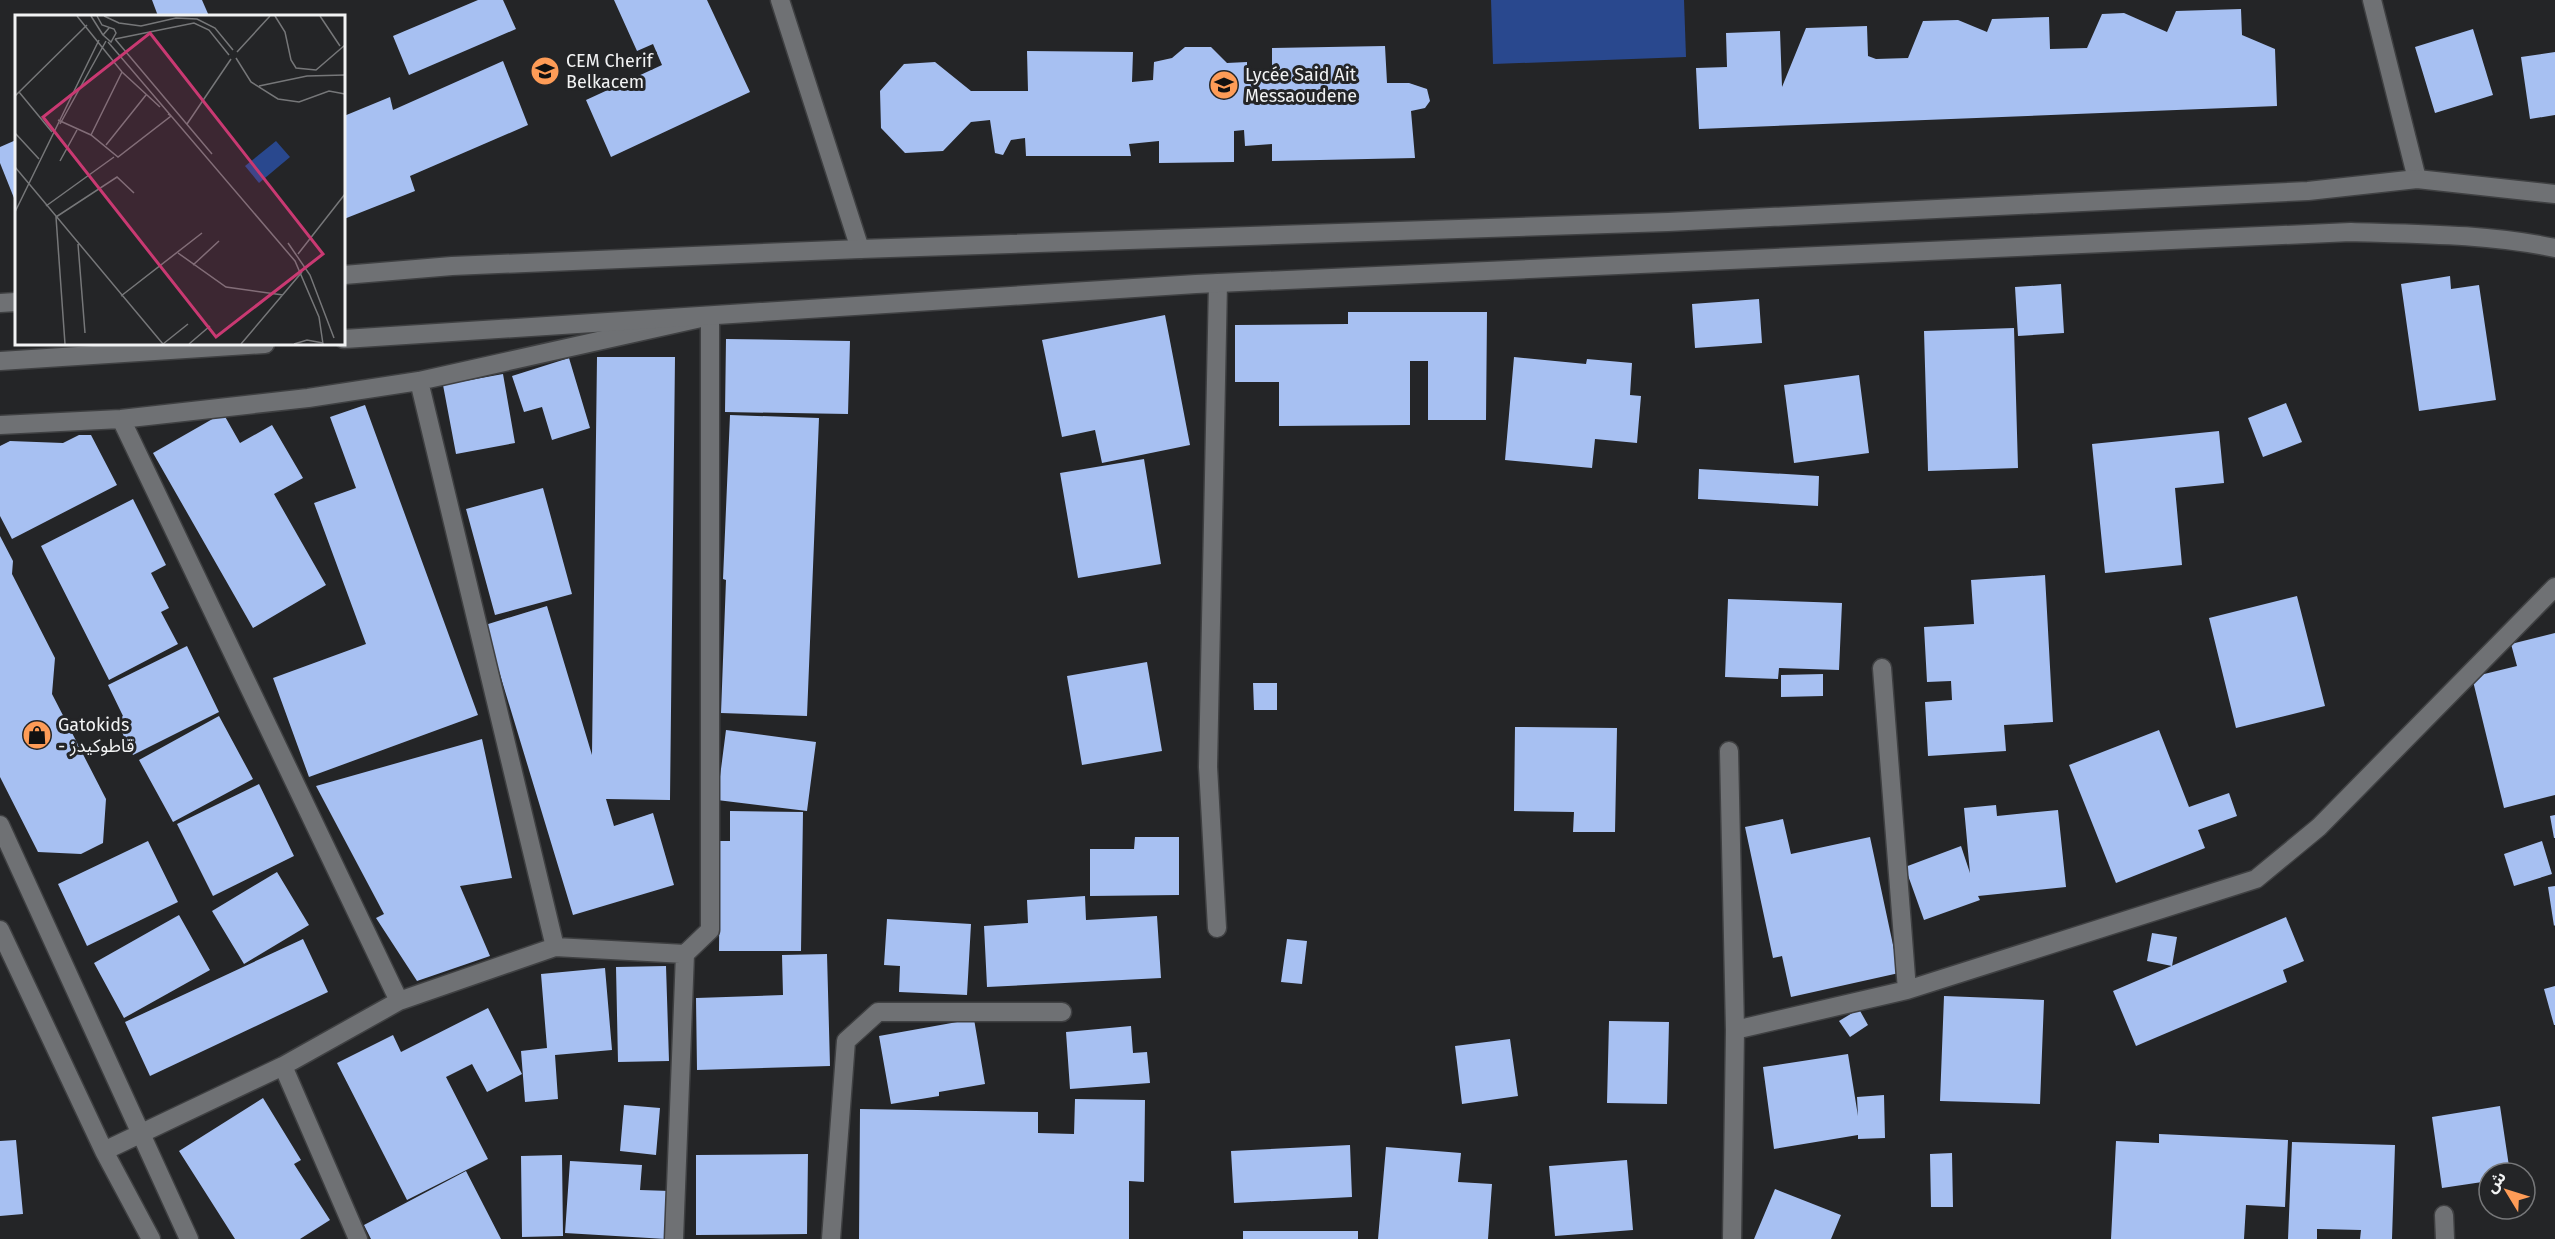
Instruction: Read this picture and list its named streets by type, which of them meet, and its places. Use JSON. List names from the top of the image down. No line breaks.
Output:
{"places":{"school or university":["CEM Cherif Belkacem","Lycée Said Ait Messaoudene"],"shop":["Gatokids - قاطوكيدز"]},"north":"top left"}
